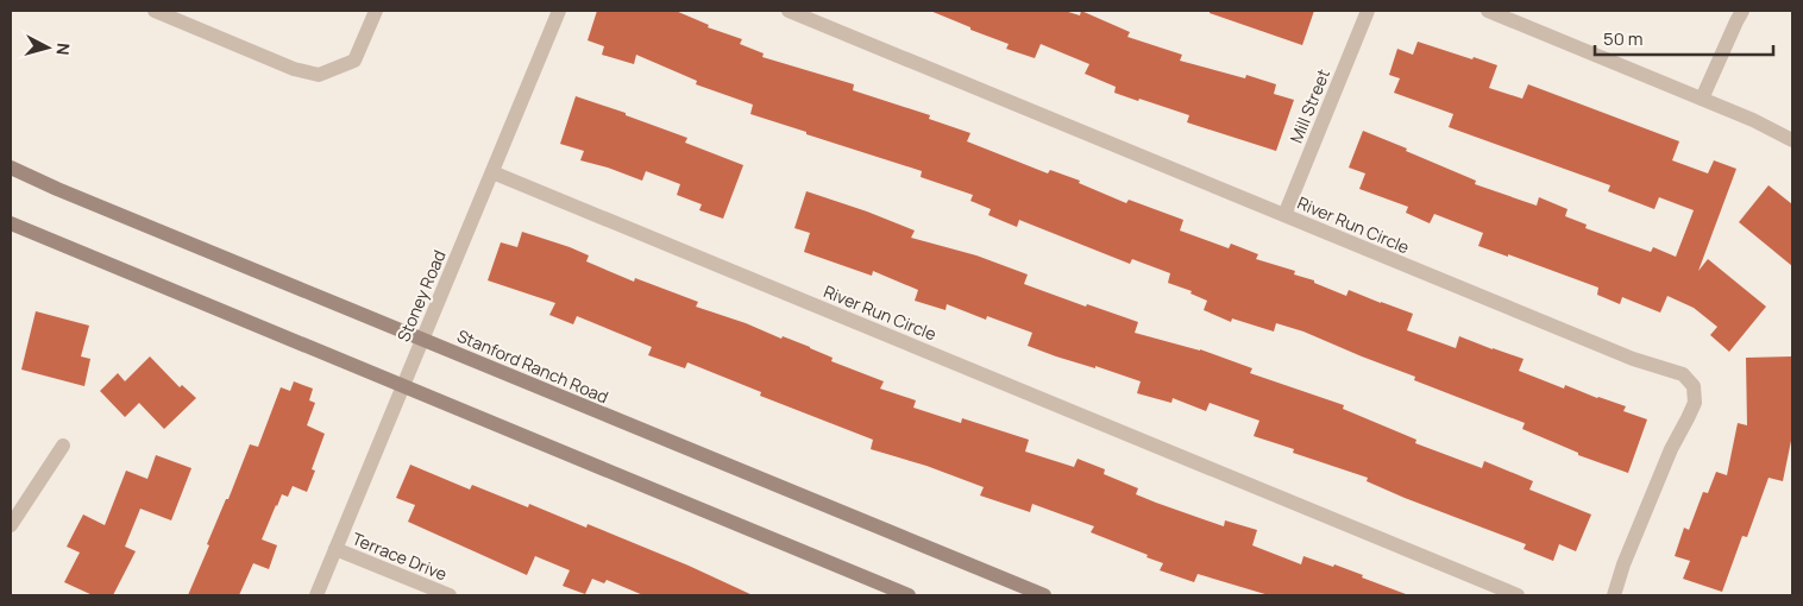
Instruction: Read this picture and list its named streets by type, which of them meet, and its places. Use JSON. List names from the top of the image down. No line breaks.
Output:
{"streets":{"main road":["Stanford Ranch Road"],"street":["Mill Street","River Run Circle","Stoney Road","Terrace Drive"]},"crossings":[["Mill Street","River Run Circle"],["River Run Circle","Stoney Road"],["Stoney Road","Stanford Ranch Road"],["Stoney Road","Terrace Drive"]],"scale_bar":"50 m","north":"right"}
